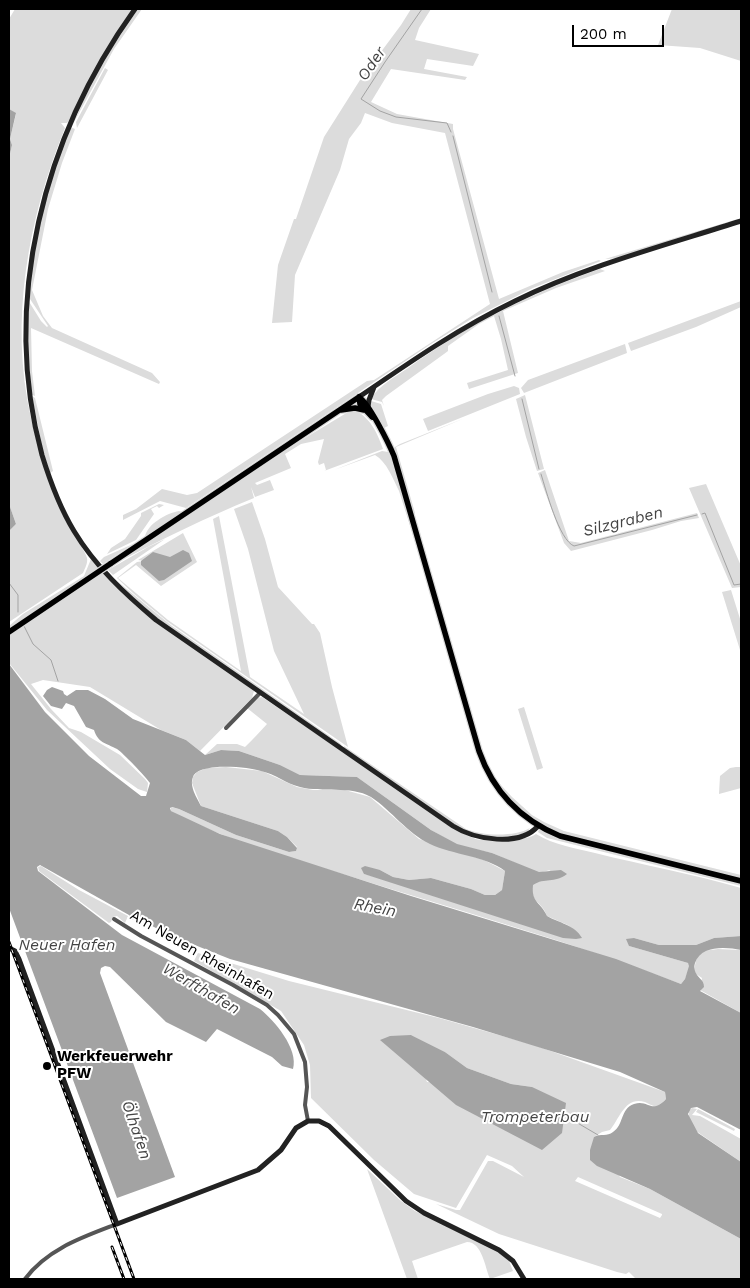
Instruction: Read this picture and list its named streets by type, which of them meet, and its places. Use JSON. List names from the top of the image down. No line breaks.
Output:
{"streets":{"street":["Am Neuen Rheinhafen"]},"water":["Oder","Silzgraben","Rhein","Neuer Hafen","Werfthafen","Trompeterbau","Ölhafen"],"places":["Werkfeuerwehr PFW"],"scale_bar":"200 m"}
